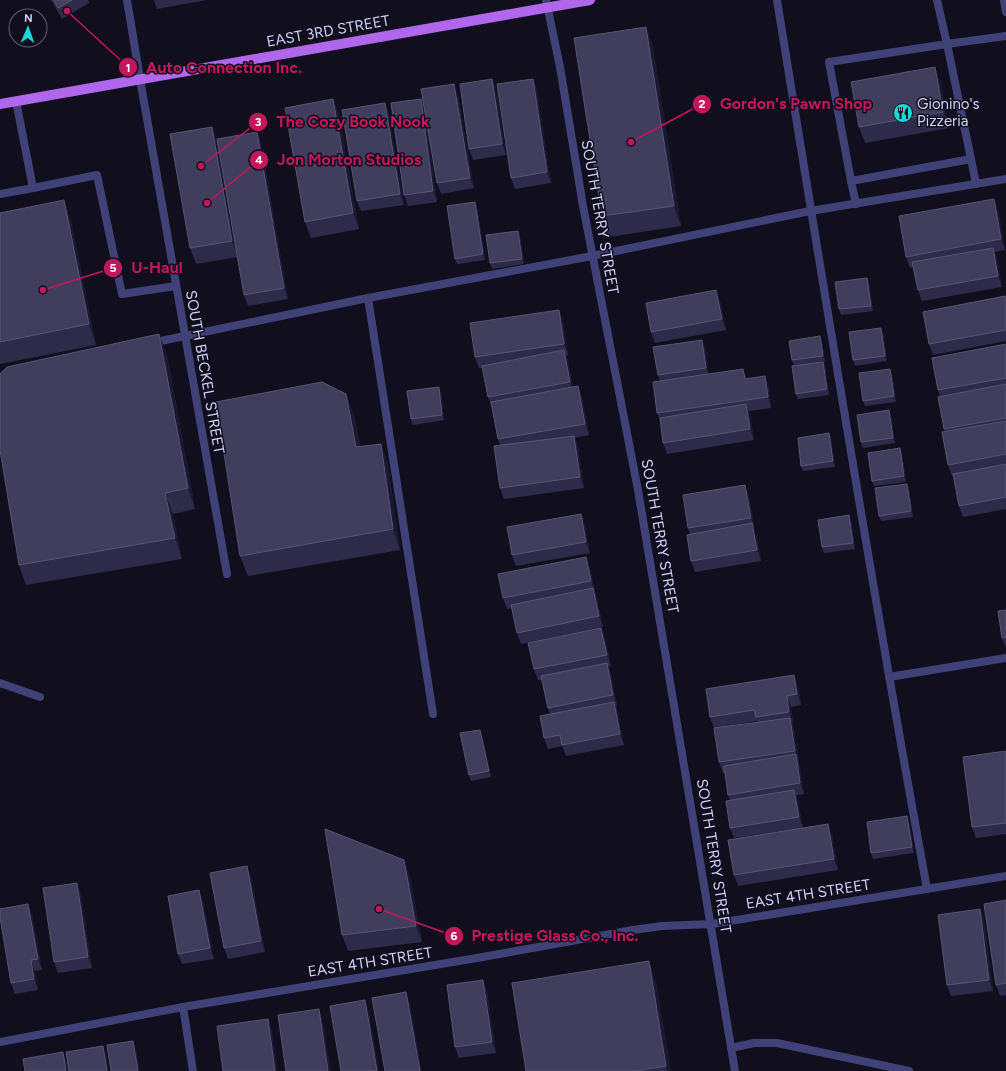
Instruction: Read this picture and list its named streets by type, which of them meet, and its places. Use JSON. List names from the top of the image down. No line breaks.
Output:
{"streets":{"main road":["EAST 3RD STREET"],"street":["SOUTH TERRY STREET","SOUTH BECKEL STREET","EAST 4TH STREET"]},"crossings":[["EAST 3RD STREET","SOUTH TERRY STREET"],["EAST 3RD STREET","SOUTH BECKEL STREET"],["SOUTH TERRY STREET","EAST 4TH STREET"]],"places":{"other":["Auto Connection Inc.","Gordon's Pawn Shop","The Cozy Book Nook","Jon Morton Studios","U-Haul","Prestige Glass Co., Inc."],"restaurant":["Gionino's Pizzeria"]},"north":"top"}
